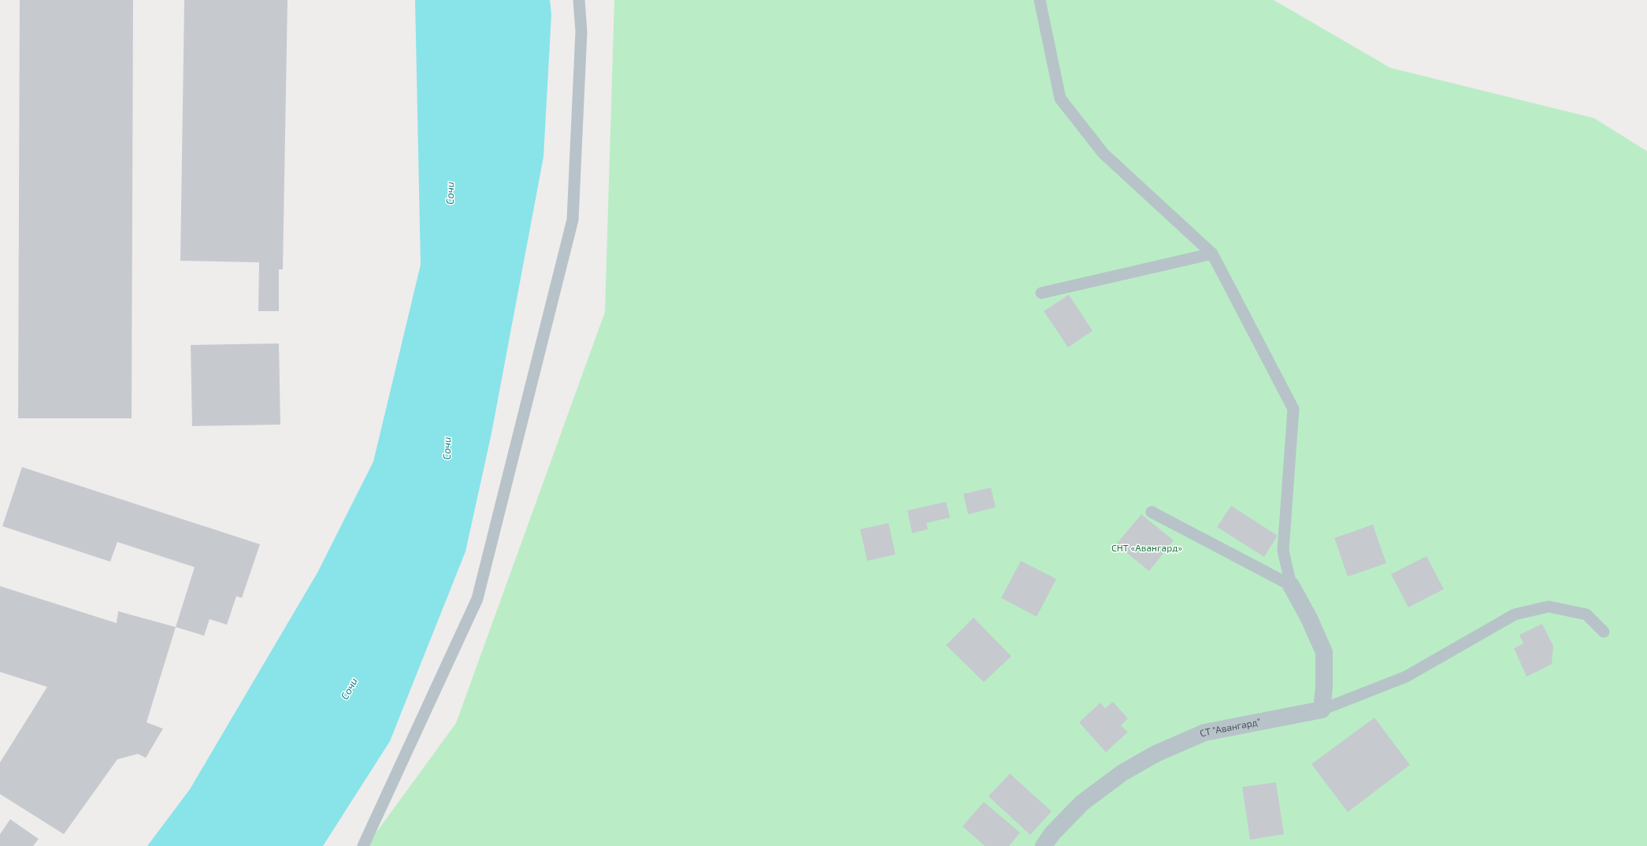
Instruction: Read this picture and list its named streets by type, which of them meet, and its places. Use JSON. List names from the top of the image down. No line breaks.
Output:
{"streets":{"street":["СТ \"Авангард\""]},"water":["Сочи"],"parks":["СНТ «Авангард»"]}
